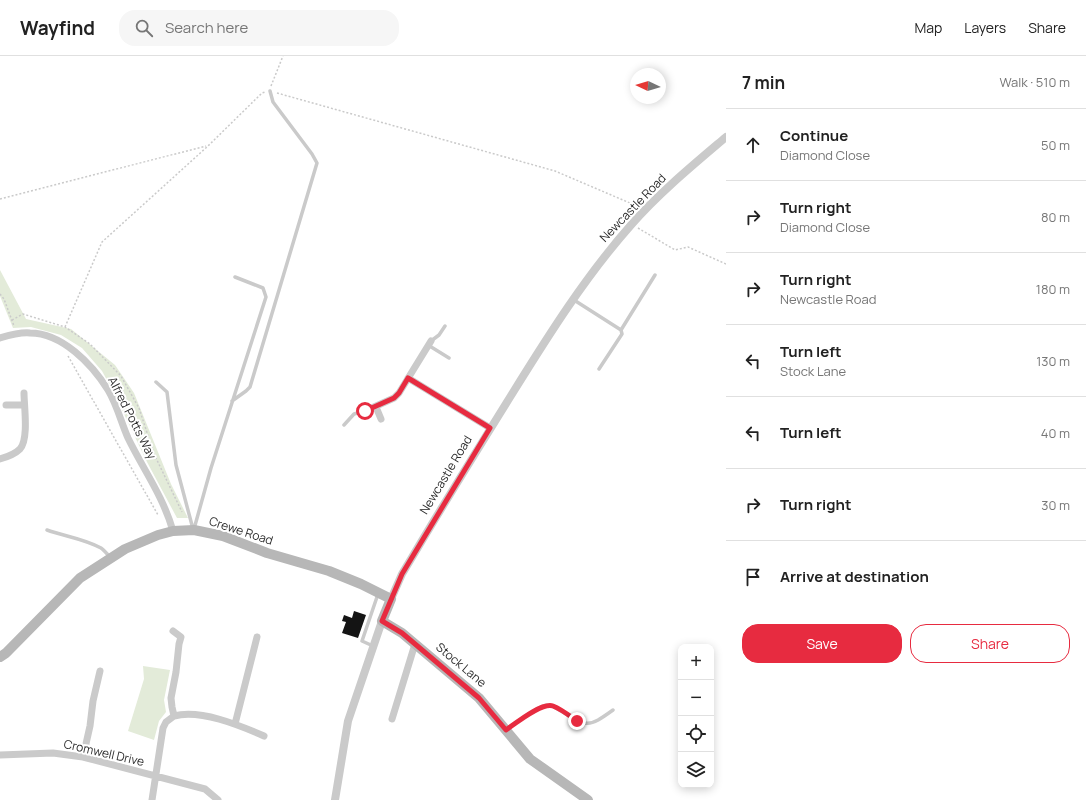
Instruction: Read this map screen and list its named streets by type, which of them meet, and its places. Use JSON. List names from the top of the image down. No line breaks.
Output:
{"streets":{"main road":["Newcastle Road","Crewe Road","Stock Lane"],"street":["Alfred Potts Way","Cromwell Drive"]},"crossings":[["Newcastle Road","Crewe Road"],["Newcastle Road","Stock Lane"],["Alfred Potts Way","Crewe Road"]],"north":"left","page":{"header":"Wayfind","search":"Search here","nav":["Map","Layers","Share"],"heading":["7 min","Walk · 510 m"],"list":[["Continue","Diamond Close","50 m"],["Turn right","Diamond Close","80 m"],["Turn right","Newcastle Road","180 m"],["Turn left","Stock Lane","130 m"],["Turn left","40 m"],["Turn right","30 m"],"Arrive at destination"],"buttons":["Save","Share"],"map_buttons":["+","−"]}}
